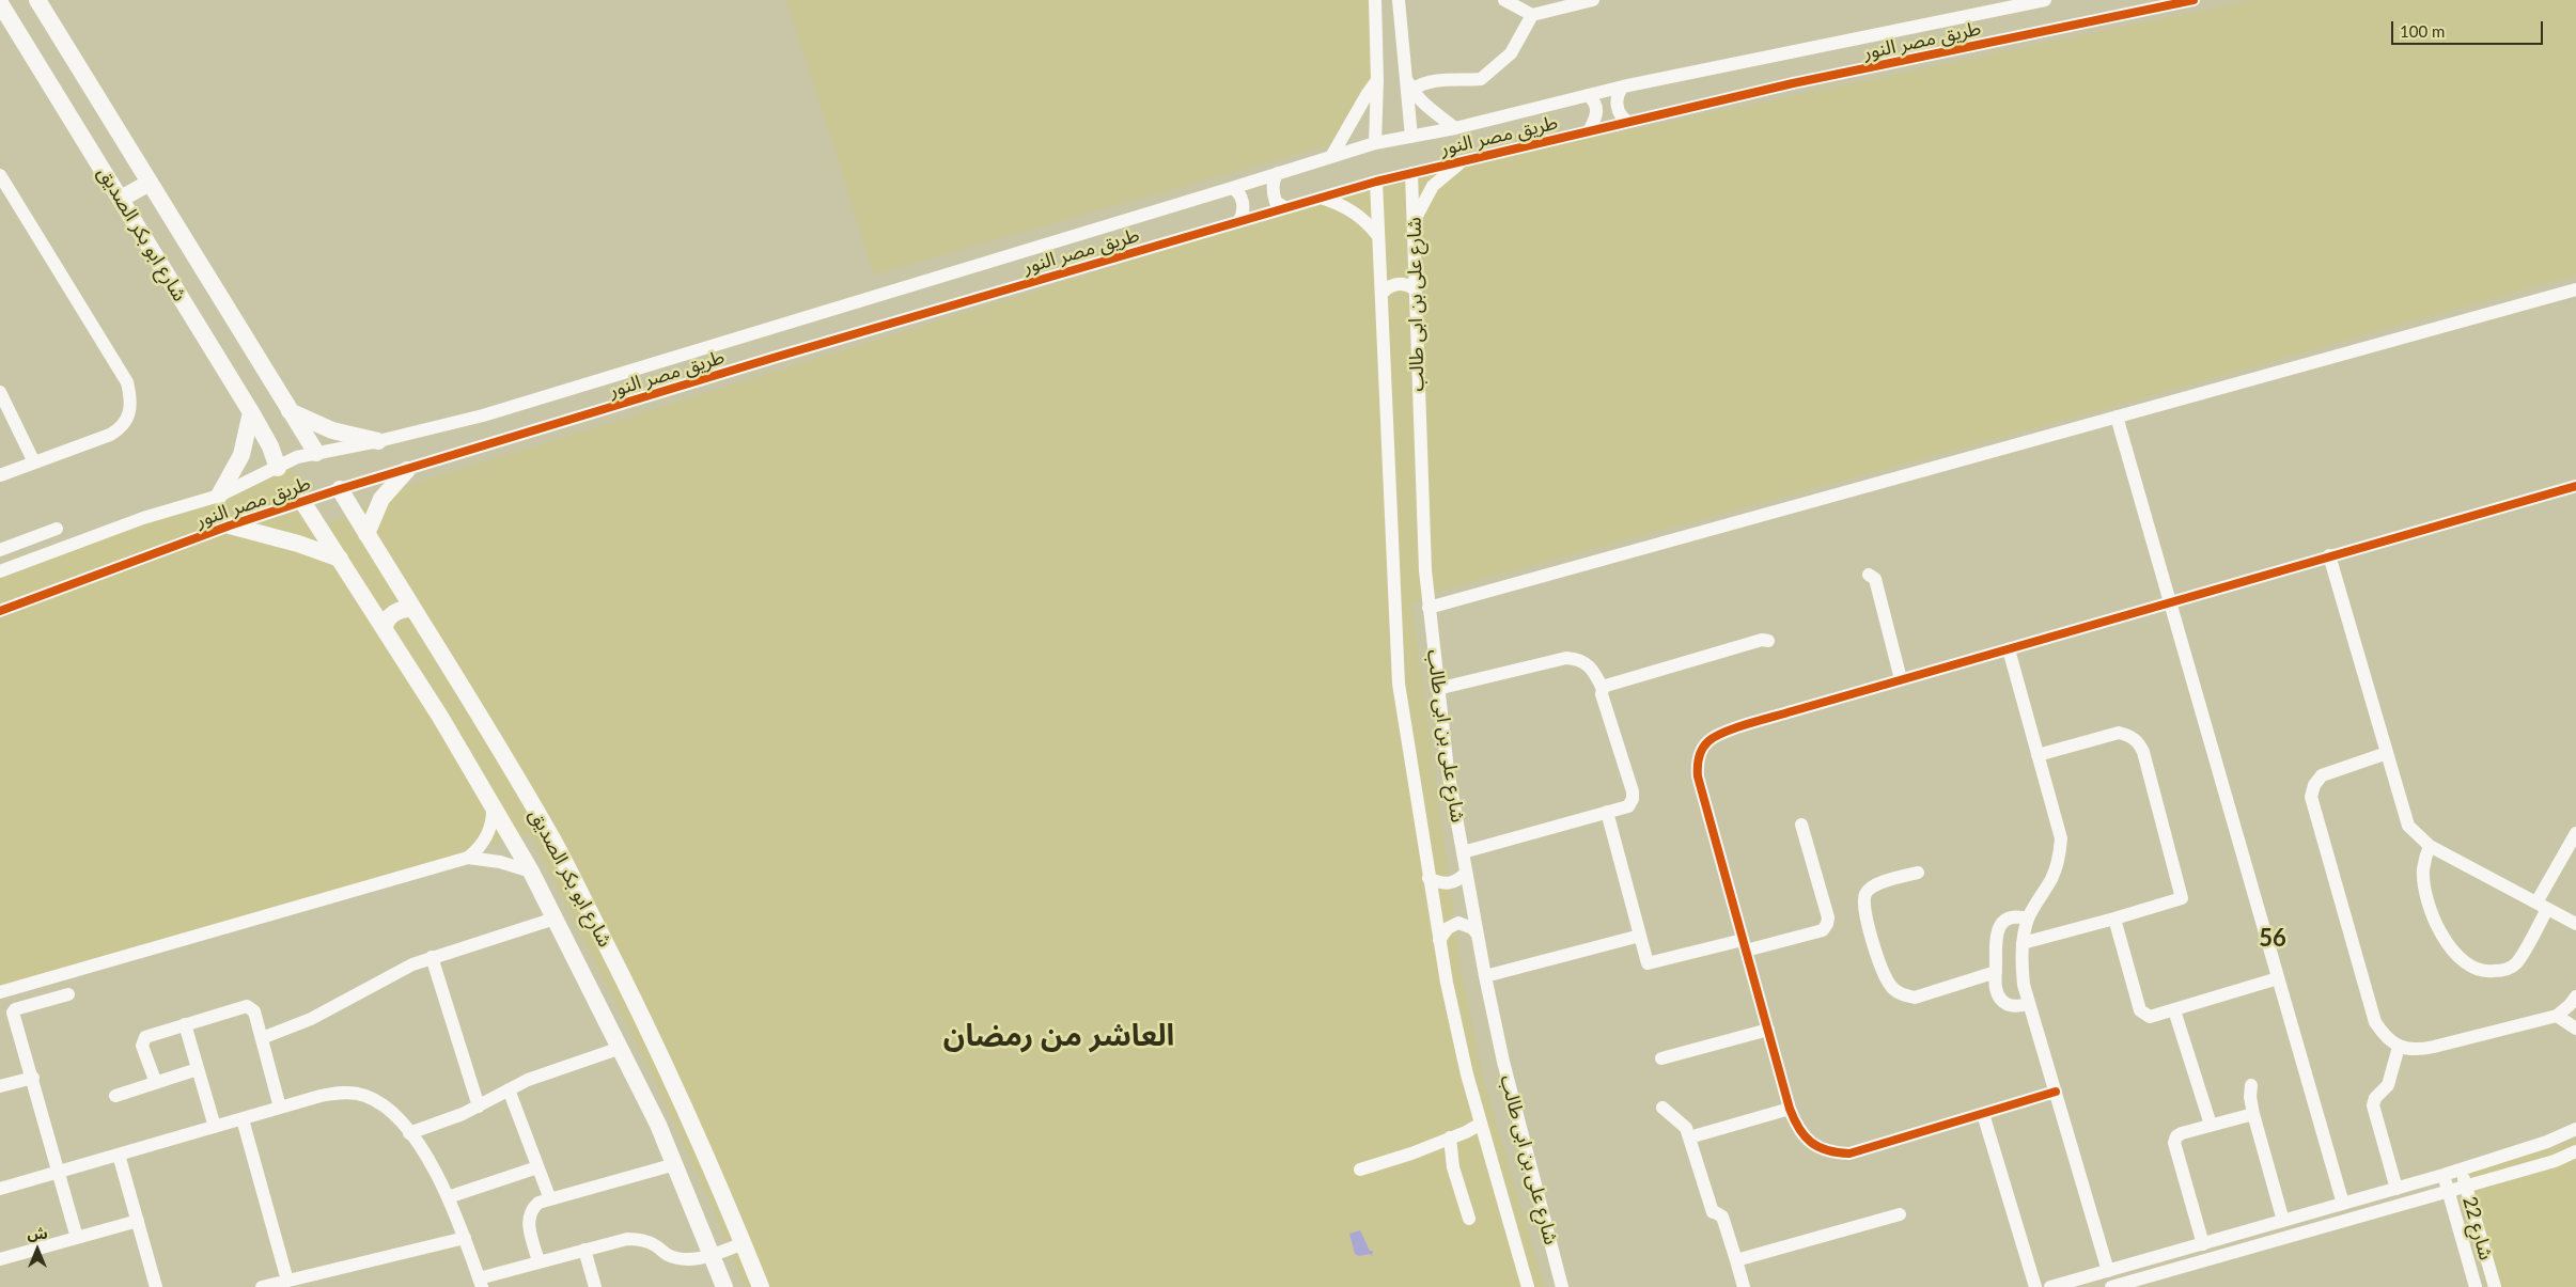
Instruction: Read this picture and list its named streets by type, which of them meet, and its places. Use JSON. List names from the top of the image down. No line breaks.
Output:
{"streets":{"main road":["شارع ابو بكر الصديق"],"street":["طريق مصر النور","شارع على بن ابى طالب","شارع 22"]},"crossings":[["طريق مصر النور","شارع ابو بكر الصديق"],["طريق مصر النور","شارع على بن ابى طالب"]],"districts":["56","العاشر من رمضان"],"scale_bar":"100 m","north":"top"}
